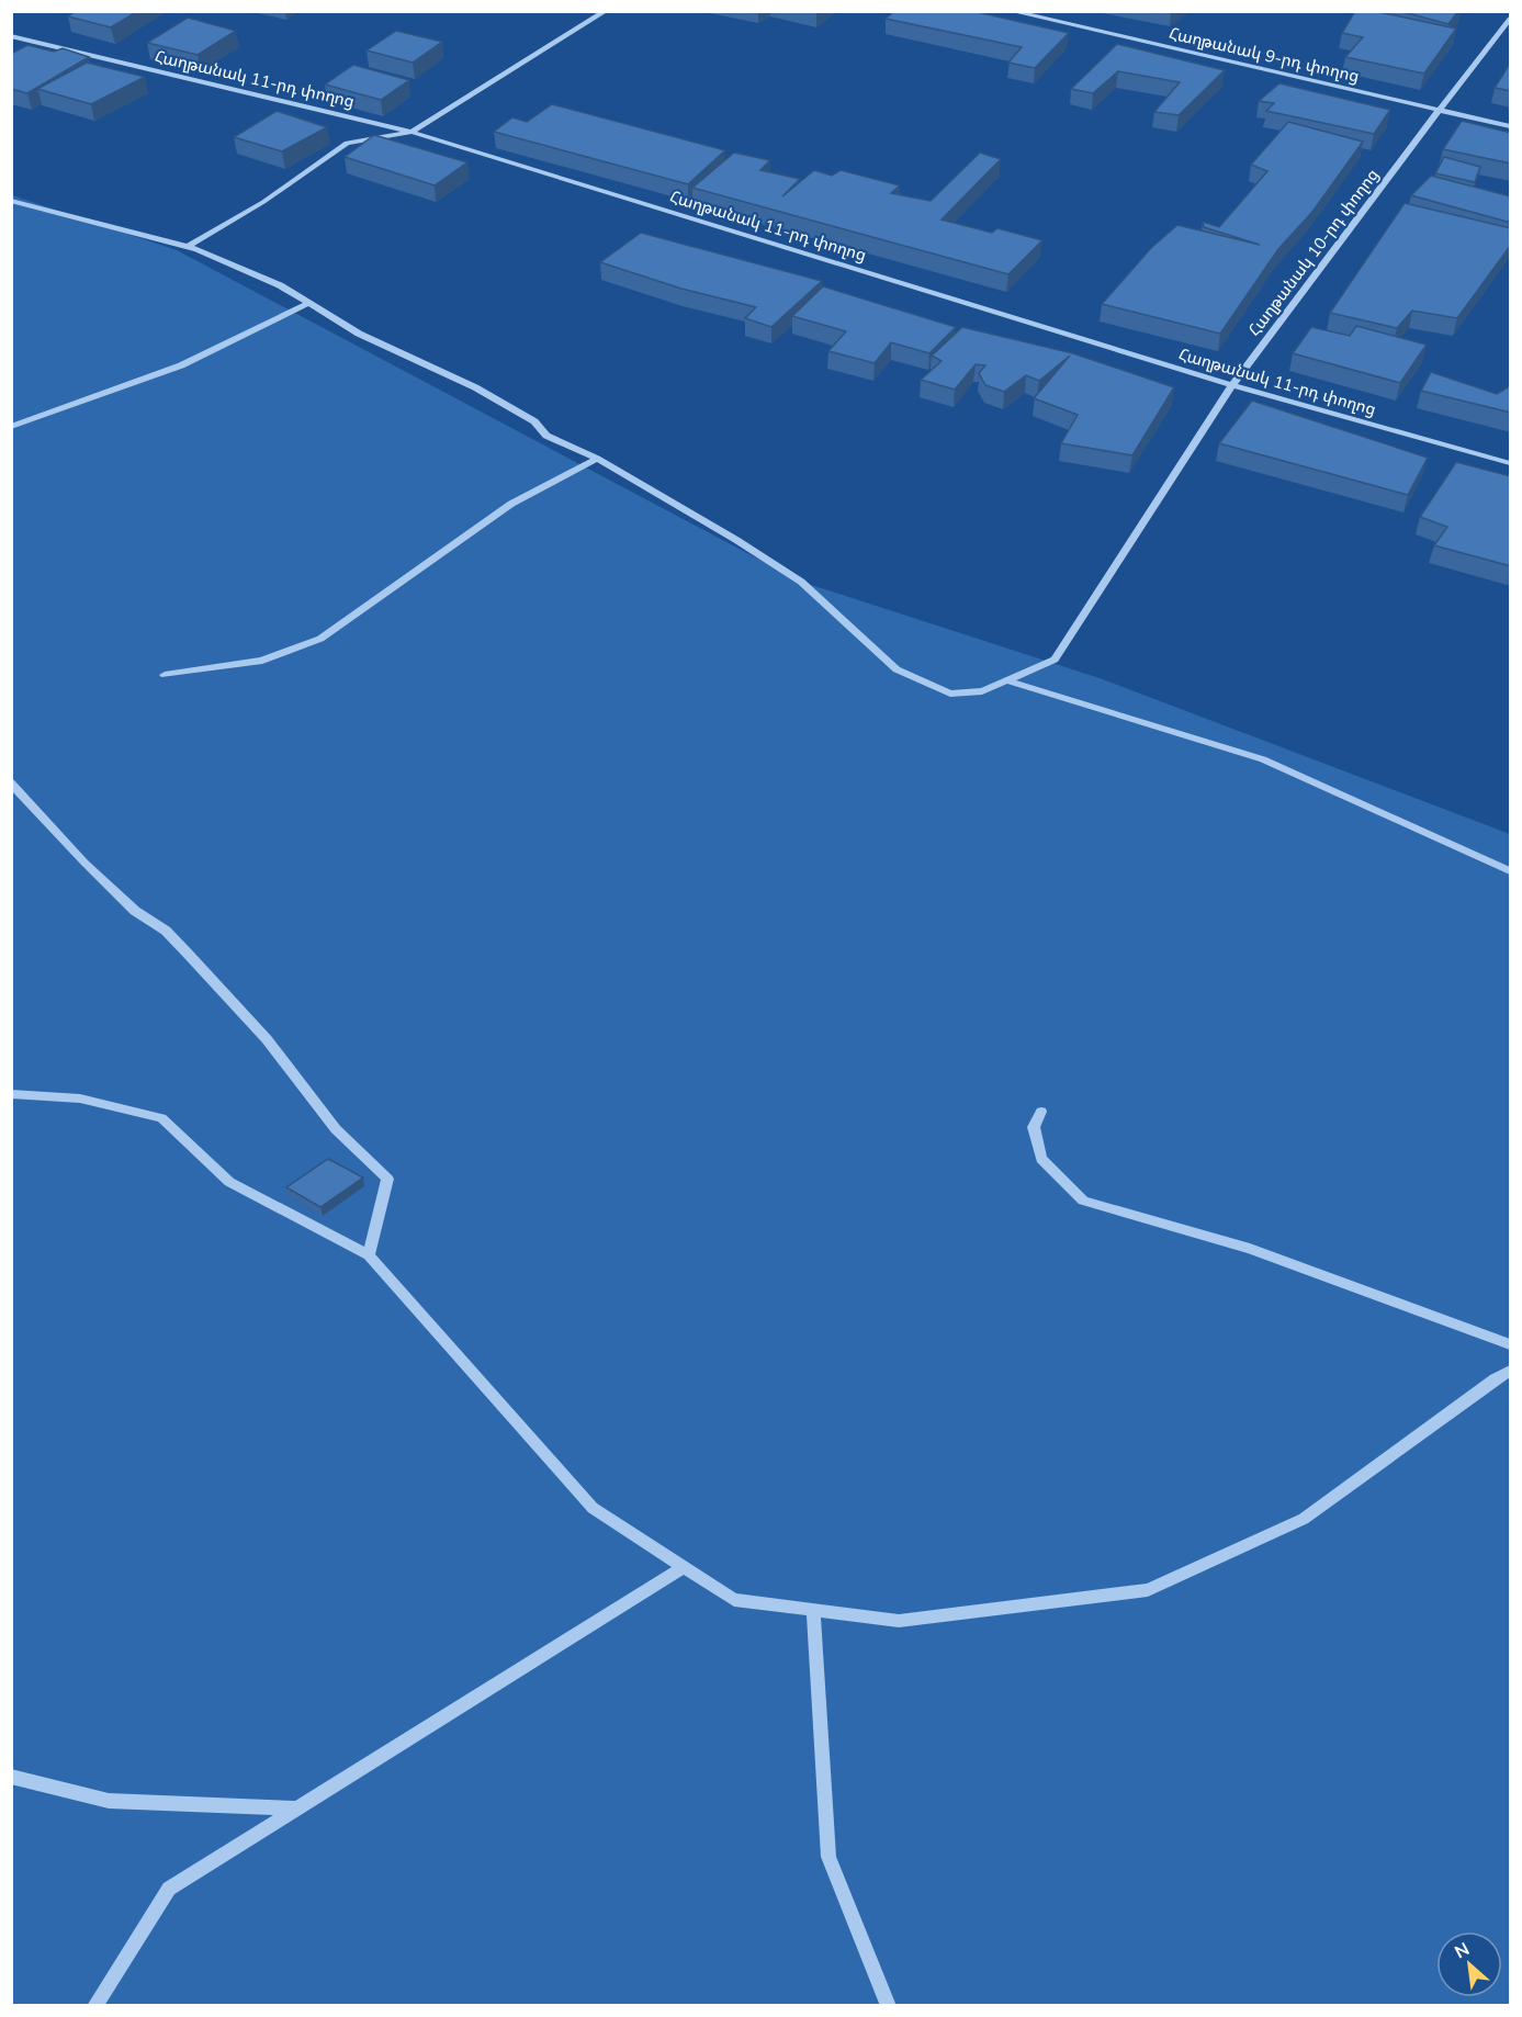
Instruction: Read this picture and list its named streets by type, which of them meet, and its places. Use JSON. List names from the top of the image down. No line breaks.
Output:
{"streets":{"street":["Հաղթանակ 9-րդ փողոց","Հաղթանակ 11-րդ փողոց","Հաղթանակ 10-րդ փողոց"]},"crossings":[["Հաղթանակ 9-րդ փողոց","Հաղթանակ 10-րդ փողոց"],["Հաղթանակ 11-րդ փողոց","Հաղթանակ 10-րդ փողոց"]],"north":"top left"}
